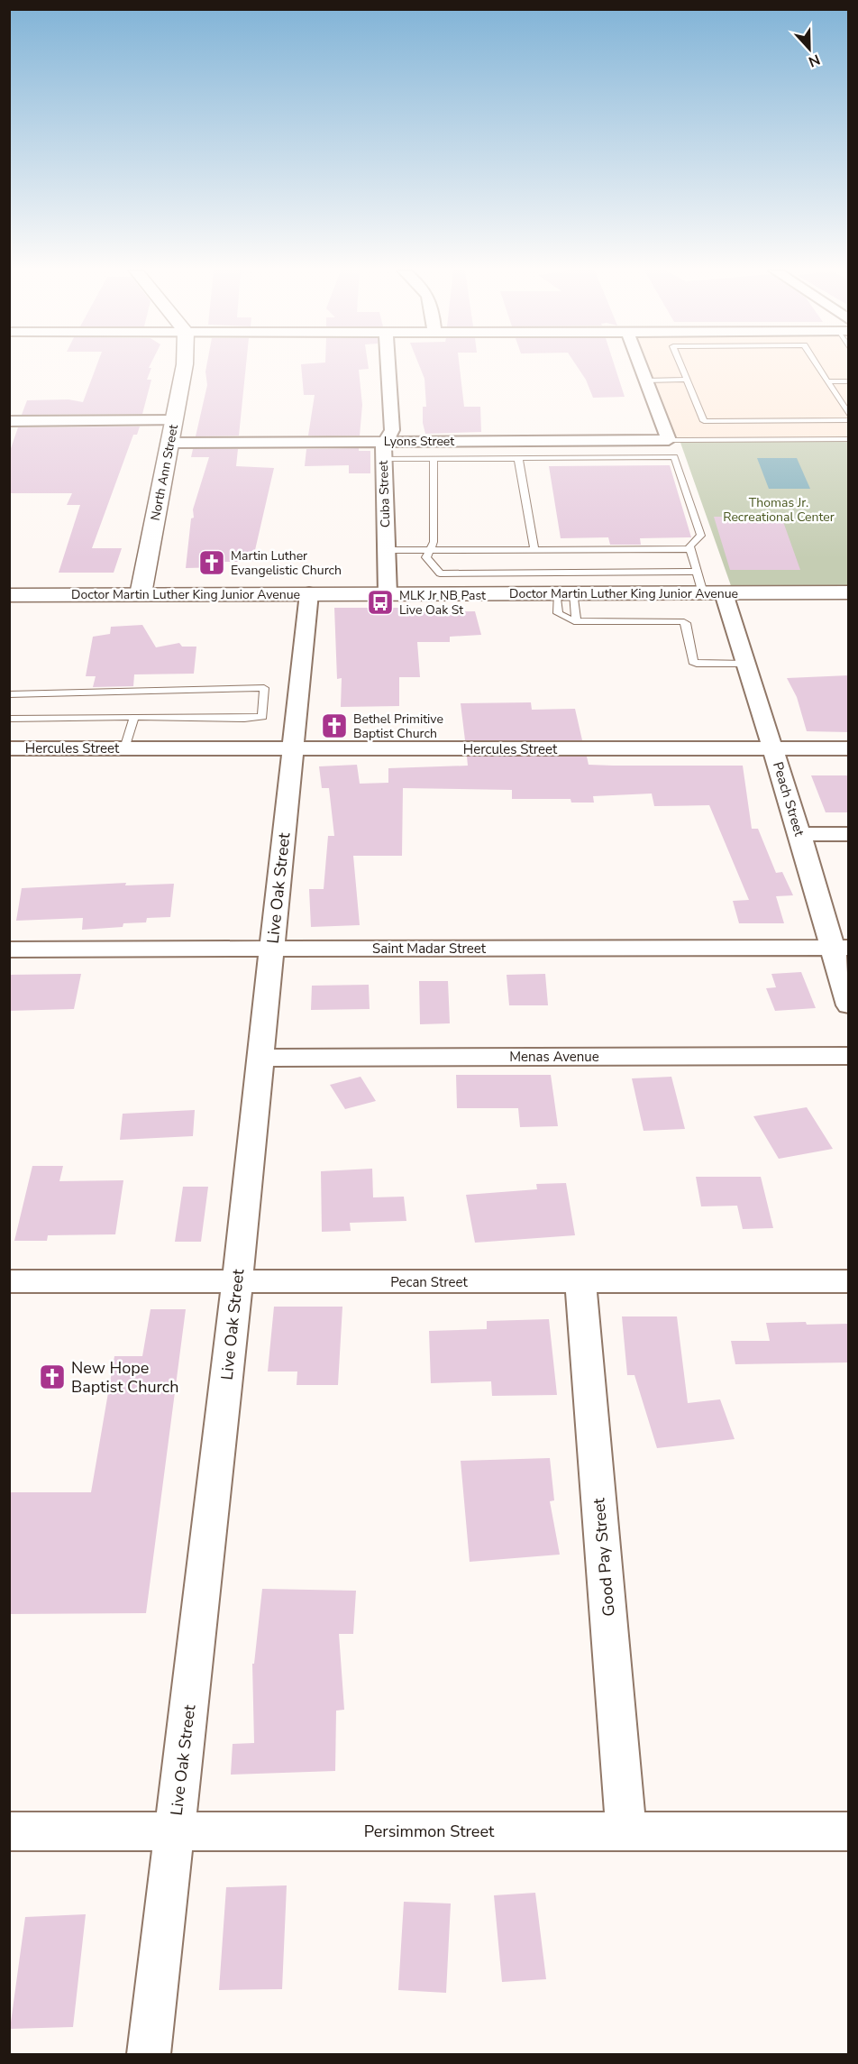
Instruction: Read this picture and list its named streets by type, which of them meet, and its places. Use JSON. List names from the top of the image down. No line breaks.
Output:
{"streets":{"street":["Lyons Street","North Ann Street","Cuba Street","Doctor Martin Luther King Junior Avenue","Hercules Street","Peach Street","Live Oak Street","Saint Madar Street","Menas Avenue","Pecan Street","Good Pay Street","Persimmon Street"]},"crossings":[["Lyons Street","North Ann Street"],["Lyons Street","Cuba Street"],["North Ann Street","Doctor Martin Luther King Junior Avenue"],["Cuba Street","Doctor Martin Luther King Junior Avenue"],["Doctor Martin Luther King Junior Avenue","Peach Street"],["Doctor Martin Luther King Junior Avenue","Live Oak Street"],["Hercules Street","Peach Street"],["Hercules Street","Live Oak Street"],["Peach Street","Saint Madar Street"],["Live Oak Street","Saint Madar Street"],["Live Oak Street","Menas Avenue"],["Live Oak Street","Pecan Street"],["Live Oak Street","Persimmon Street"],["Pecan Street","Good Pay Street"],["Good Pay Street","Persimmon Street"]],"parks":["Thomas Jr. Recreational Center"],"places":{"church":["Martin Luther Evangelistic Church","Bethel Primitive Baptist Church","New Hope Baptist Church"],"bus stop":["MLK Jr NB Past Live Oak St"]},"north":"bottom"}
